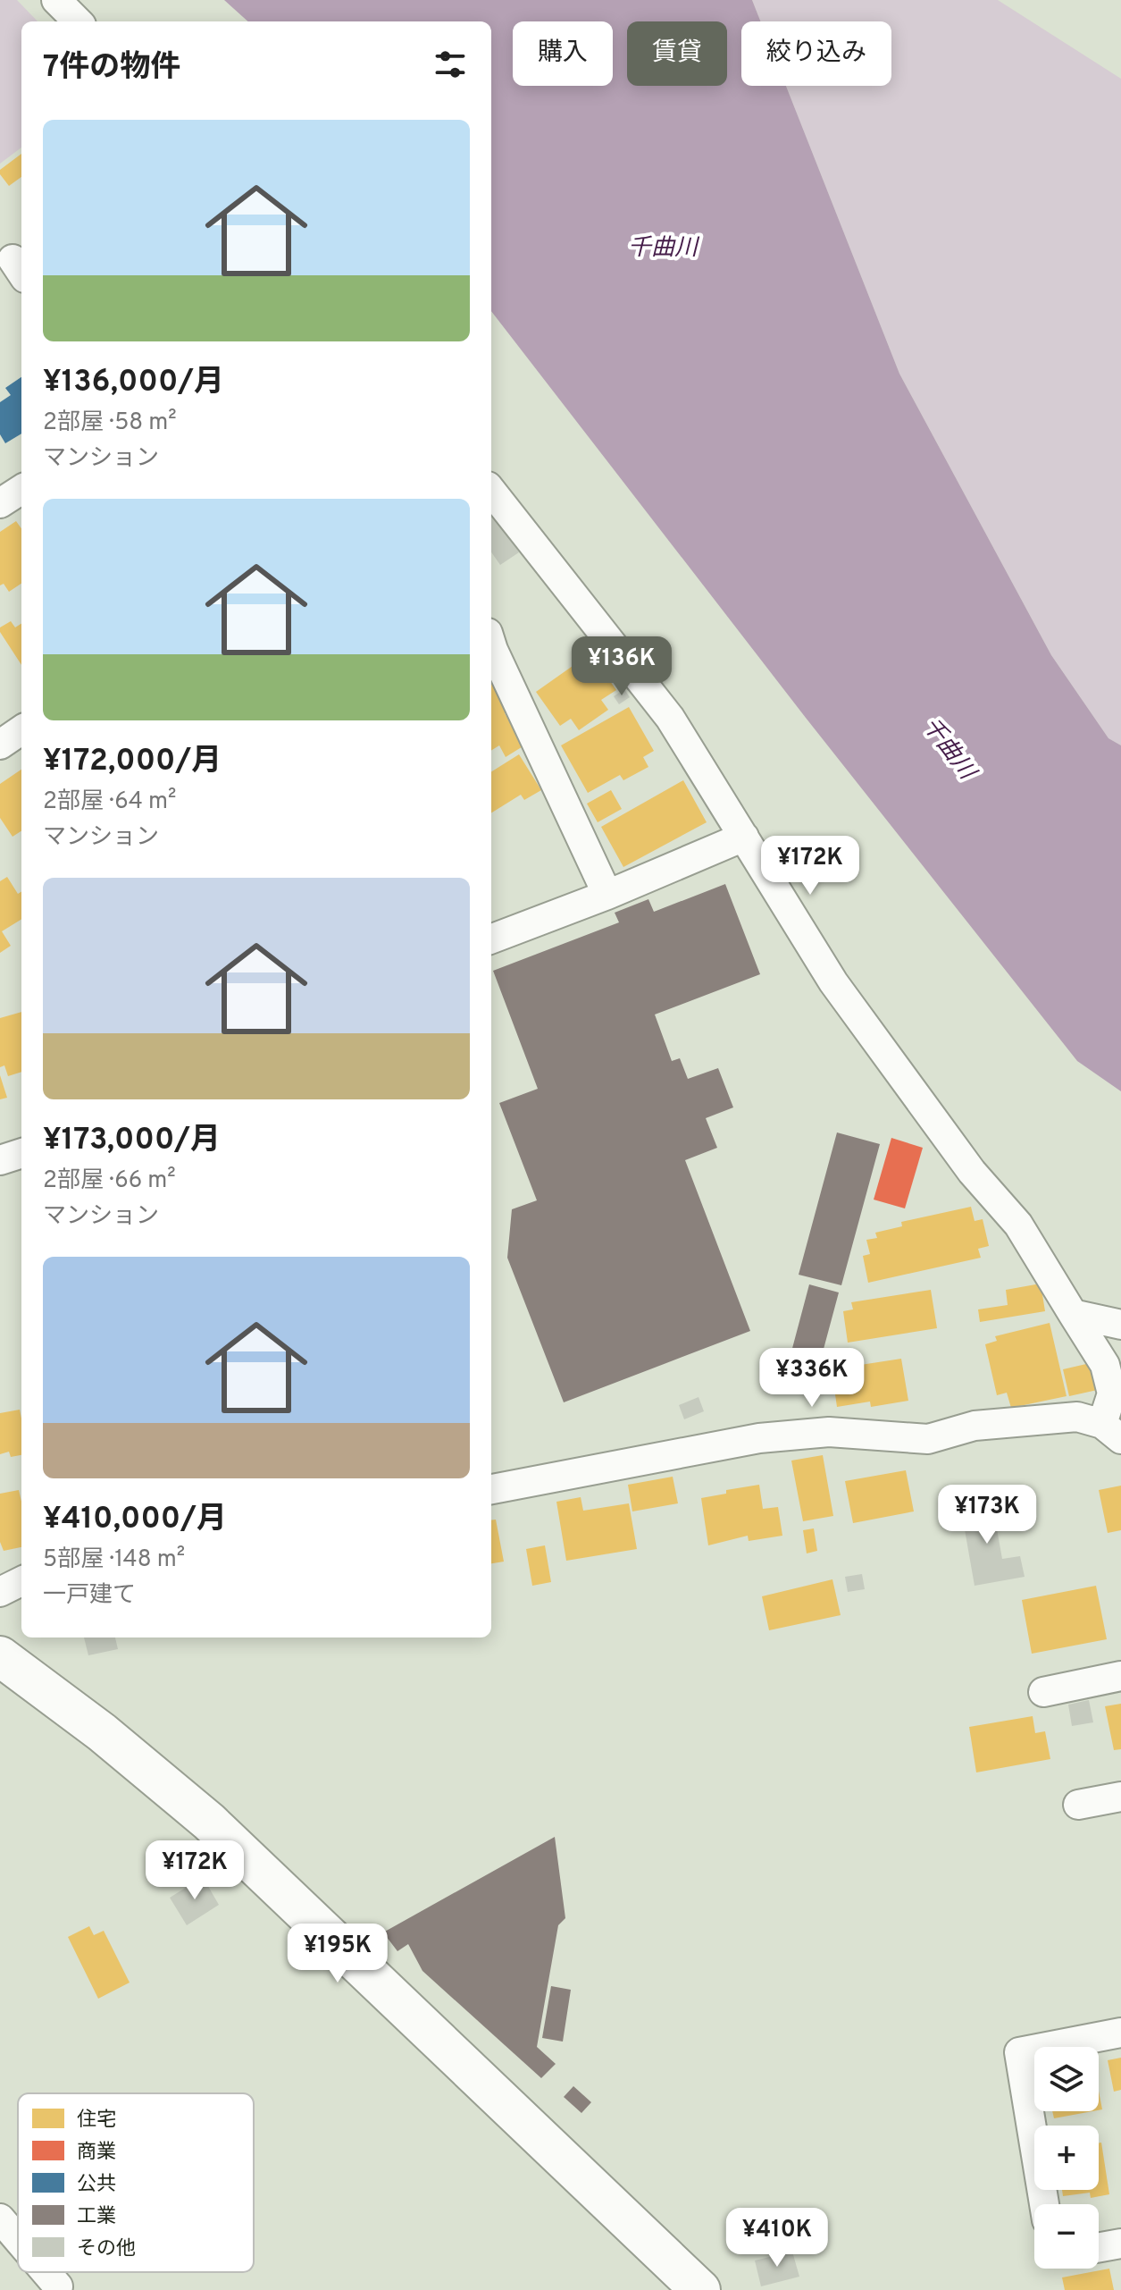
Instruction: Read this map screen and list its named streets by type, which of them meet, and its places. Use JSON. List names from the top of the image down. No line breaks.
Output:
{"water":["千曲川"],"legend":["住宅","商業","公共","工業","その他"],"page":{"chip":["購入","賃貸","絞り込み"],"heading":"7件の物件","list":[{"name":"¥136,000/月","note":"2部屋 · 58 m² · マンション"},{"name":"¥172,000/月","note":"2部屋 · 64 m² · マンション"},{"name":"¥173,000/月","note":"2部屋 · 66 m² · マンション"},{"name":"¥410,000/月","note":"5部屋 · 148 m² · 一戸建て"}],"price":["¥136K","¥172K","¥336K","¥173K","¥172K","¥195K","¥410K"],"map_buttons":["+","−"]}}
